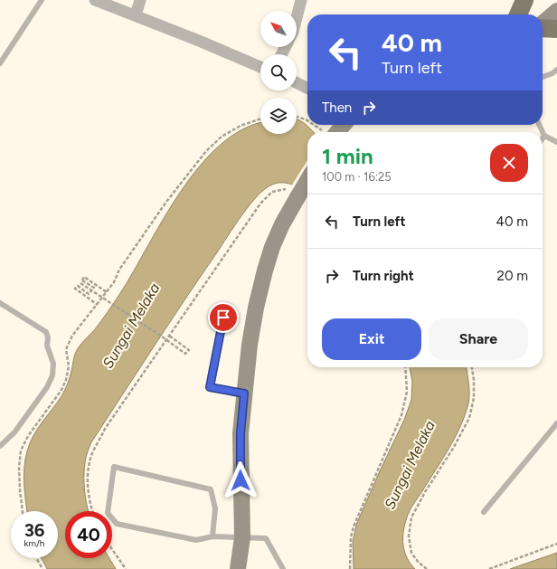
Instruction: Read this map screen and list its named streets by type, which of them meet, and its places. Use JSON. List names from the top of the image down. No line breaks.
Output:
{"water":["Sungai Melaka"],"north":"top left","page":{"turn":["40 m","Turn left"],"then":"Then","heading":["1 min","100 m · 16:25"],"list":[{"name":"Turn left","value":"40 m"},{"name":"Turn right","value":"20 m"}],"buttons":["Exit","Share"],"speed":"36 km/h","limit":"40"}}
